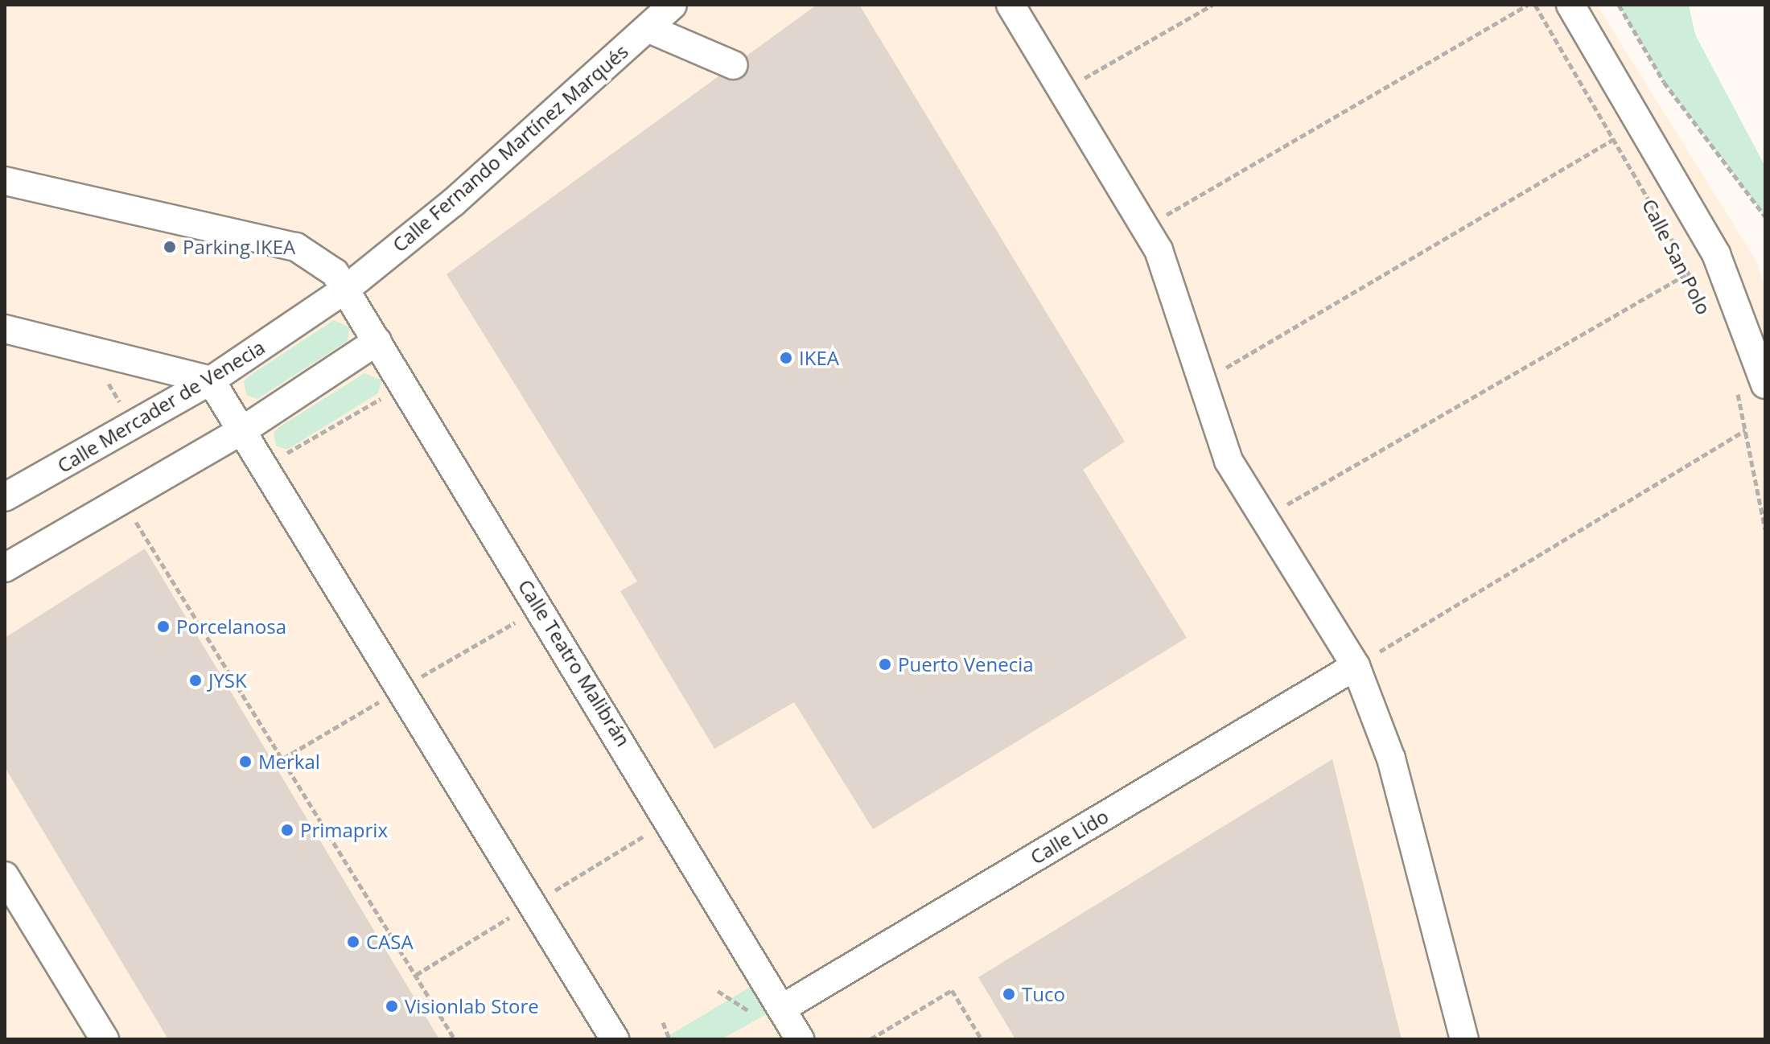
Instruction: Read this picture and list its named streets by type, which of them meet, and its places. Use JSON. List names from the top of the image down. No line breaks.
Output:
{"streets":{"street":["Calle Fernando Martínez Marqués","Calle San Polo","Calle Mercader de Venecia","Calle Teatro Malibrán","Calle Lido"]},"crossings":[["Calle Fernando Martínez Marqués","Calle Mercader de Venecia"],["Calle Fernando Martínez Marqués","Calle Teatro Malibrán"],["Calle Mercader de Venecia","Calle Teatro Malibrán"],["Calle Teatro Malibrán","Calle Lido"]],"places":["Parking IKEA","IKEA","Porcelanosa","Puerto Venecia","JYSK","Merkal","Primaprix","CASA","Tuco","Visionlab Store"]}
